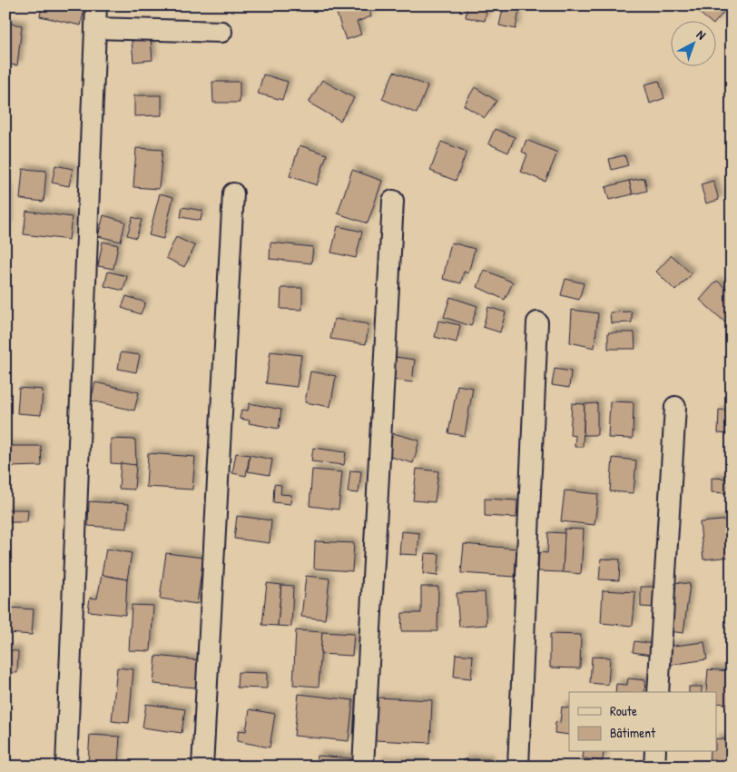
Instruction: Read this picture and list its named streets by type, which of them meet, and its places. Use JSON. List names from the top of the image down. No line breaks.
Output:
{"legend":["Route","Bâtiment"],"north":"top right"}
